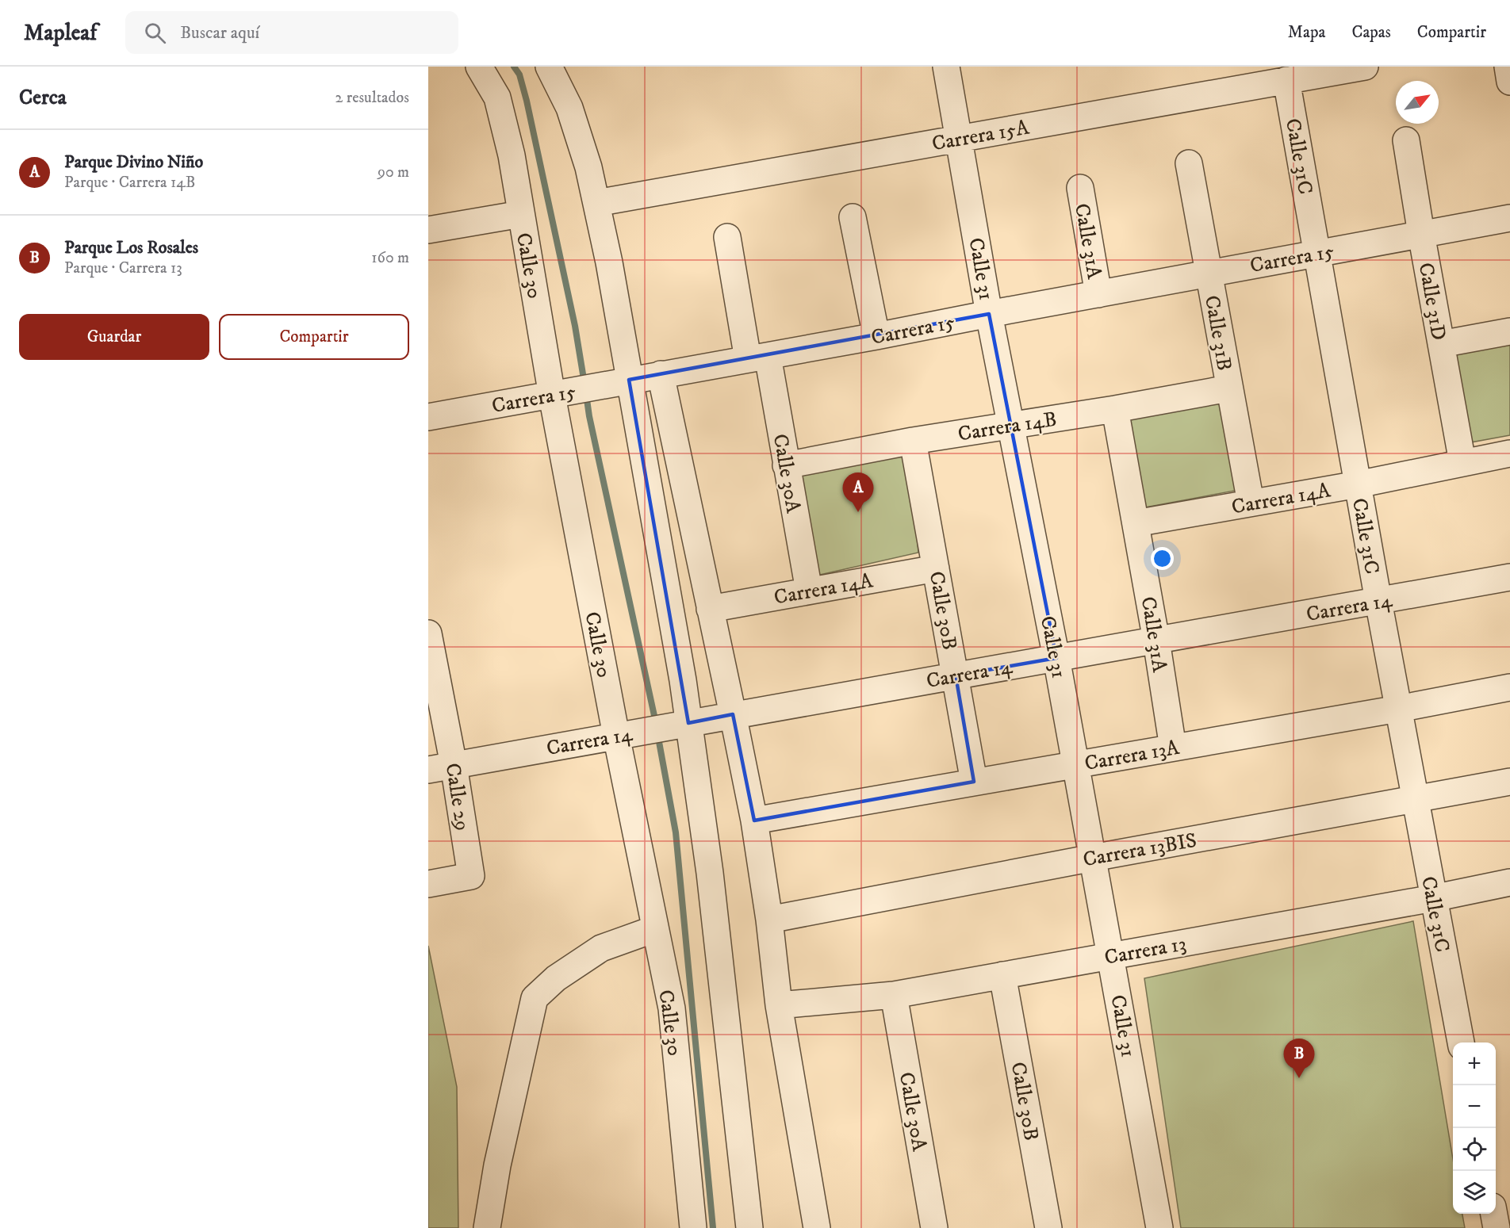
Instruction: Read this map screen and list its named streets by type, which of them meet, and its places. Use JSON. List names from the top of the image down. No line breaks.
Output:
{"streets":{"street":["Carrera 15A","Calle 31C","Calle 31A","Carrera 15","Calle 30","Calle 31","Calle 31D","Calle 31B","Carrera 14B","Calle 30A","Carrera 14A","Carrera 14","Calle 30B","Carrera 13A","Calle 29","Carrera 13BIS","Carrera 13"]},"crossings":[["Carrera 15A","Calle 31C"],["Carrera 15A","Calle 31"],["Calle 31C","Carrera 15"],["Calle 31C","Carrera 14A"],["Calle 31C","Carrera 14"],["Calle 31C","Carrera 13A"],["Calle 31C","Carrera 13BIS"],["Calle 31C","Carrera 13"],["Calle 31A","Carrera 15"],["Calle 31A","Carrera 14B"],["Calle 31A","Carrera 14A"],["Calle 31A","Carrera 14"],["Calle 31A","Carrera 13A"],["Carrera 15","Calle 30"],["Carrera 15","Calle 31"],["Carrera 15","Calle 31D"],["Carrera 15","Calle 31B"],["Carrera 15","Calle 30A"],["Calle 30","Carrera 14"],["Calle 31","Carrera 14B"],["Calle 31","Carrera 14"],["Calle 31","Carrera 13A"],["Calle 31","Carrera 13BIS"],["Calle 31","Carrera 13"],["Calle 31D","Carrera 14A"],["Calle 31B","Carrera 14B"],["Calle 31B","Carrera 14A"],["Carrera 14B","Calle 30A"],["Carrera 14B","Calle 30B"],["Calle 30A","Carrera 14A"],["Calle 30A","Carrera 13"],["Carrera 14A","Calle 30B"],["Carrera 14","Calle 30B"],["Carrera 14","Calle 29"],["Calle 30B","Carrera 13A"],["Calle 30B","Carrera 13"]],"north":"top right","page":{"header":"Mapleaf","search":"Buscar aquí","nav":["Mapa","Capas","Compartir"],"heading":["Cerca","2 resultados"],"list":[{"mark":"A","name":"Parque Divino Niño","note":"Parque · Carrera 14B","value":"90 m"},{"mark":"B","name":"Parque Los Rosales","note":"Parque · Carrera 13","value":"160 m"}],"buttons":["Guardar","Compartir"],"pins":["A","B"],"map_buttons":["+","−"]}}
